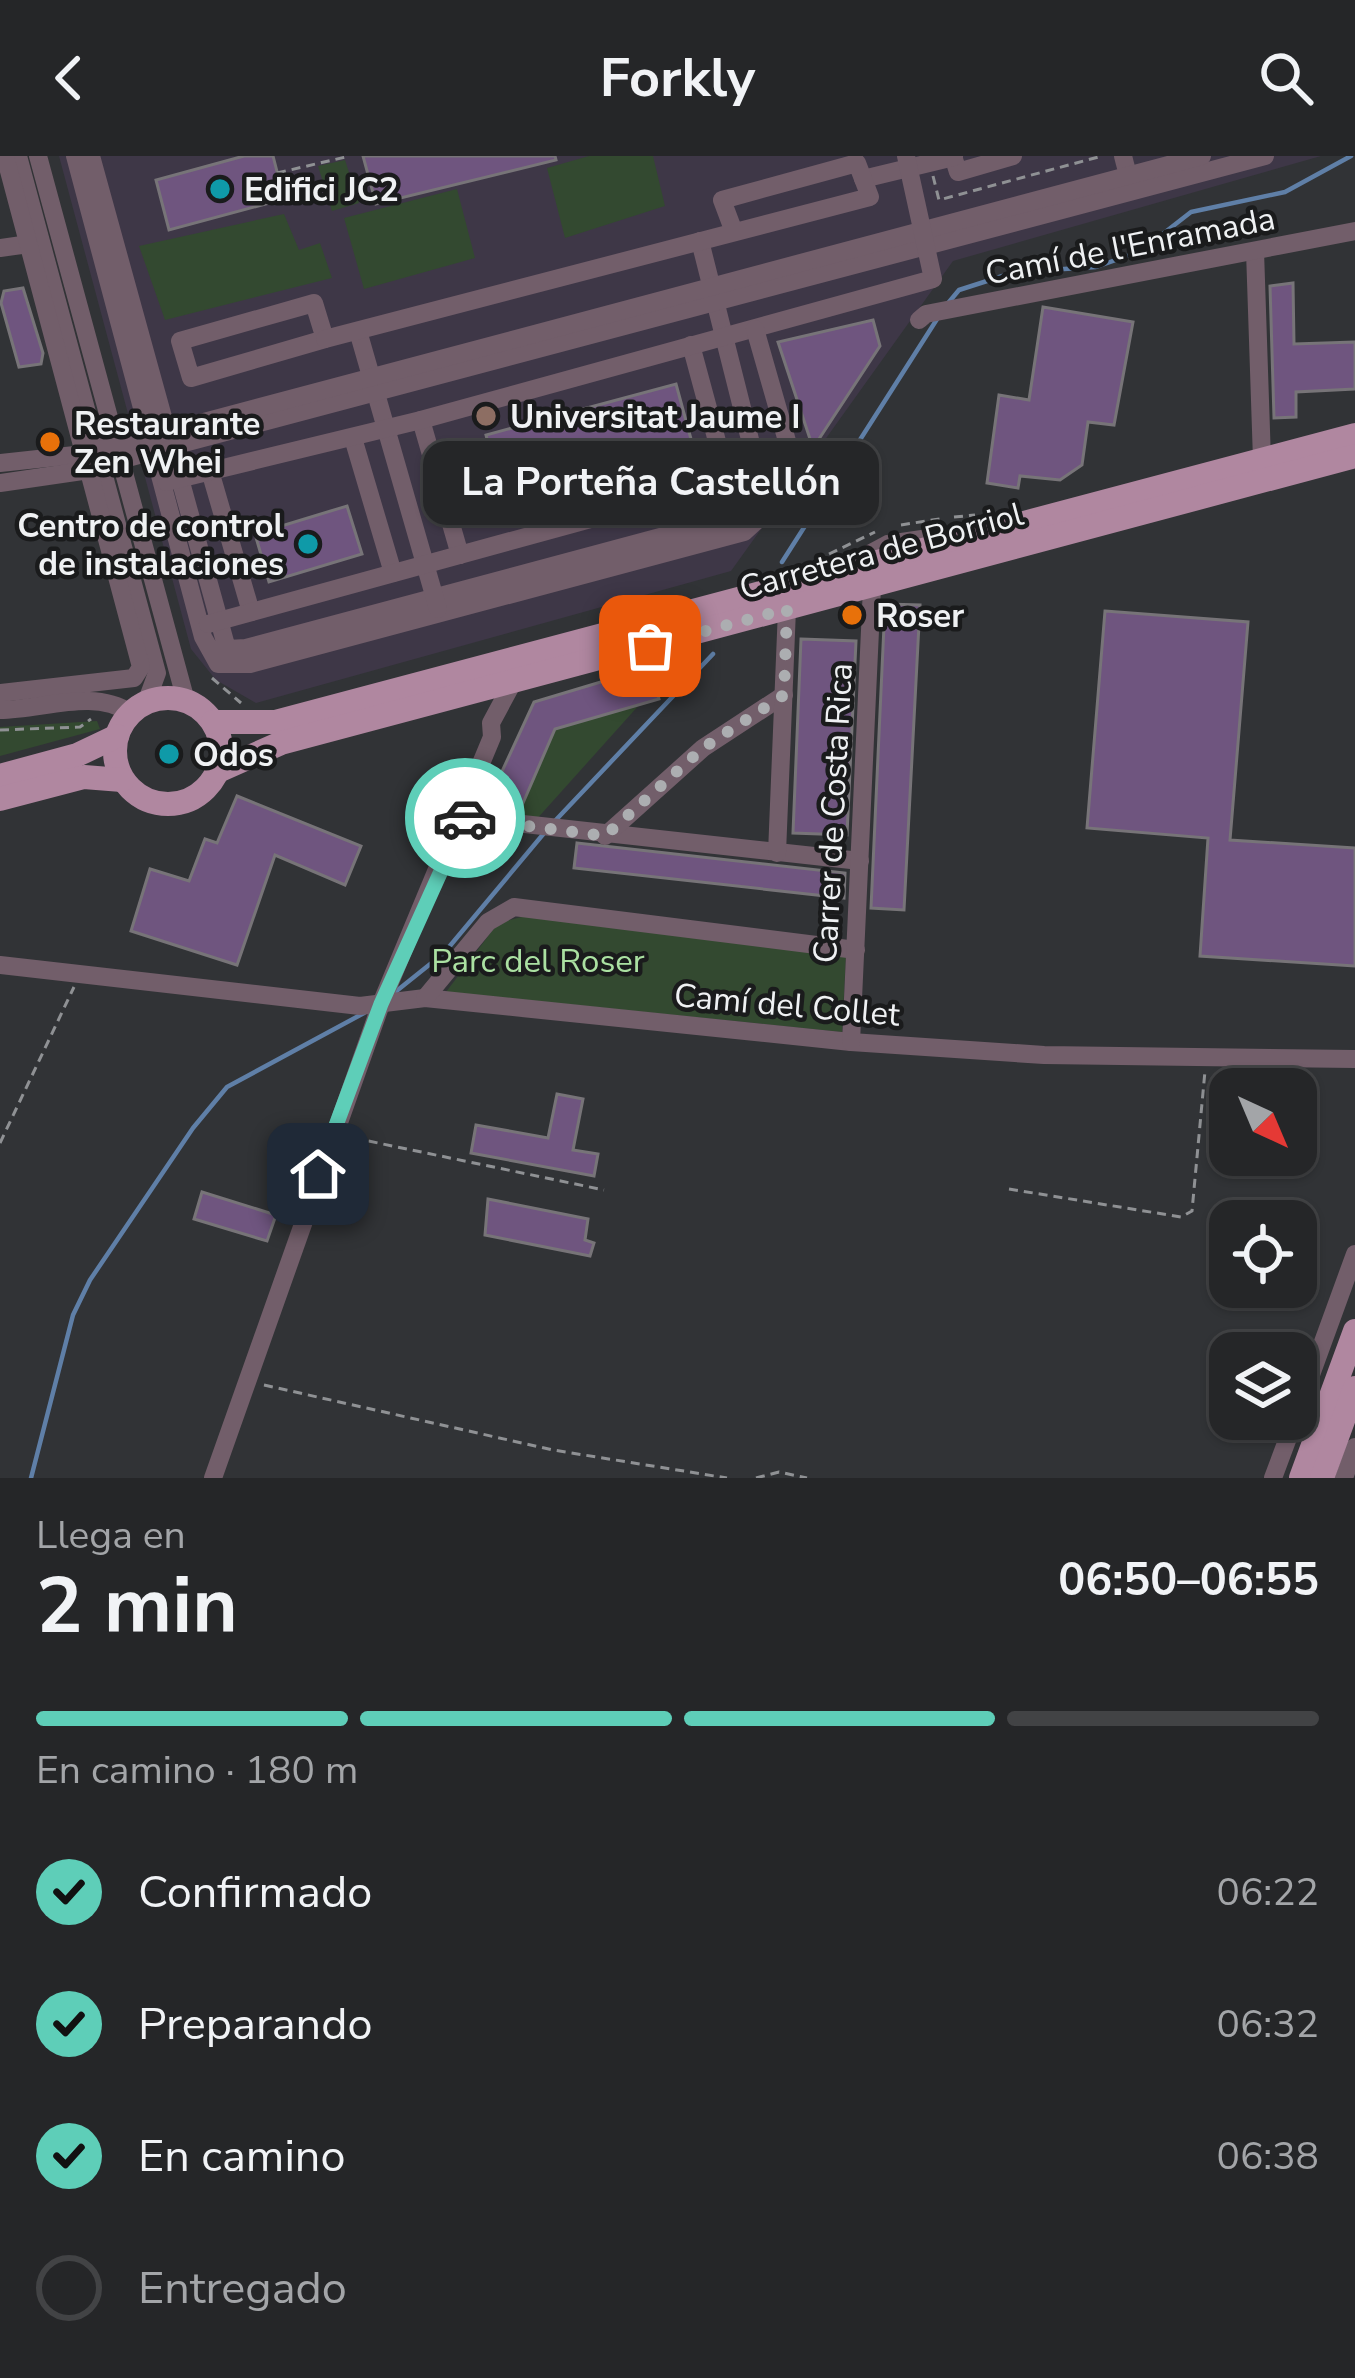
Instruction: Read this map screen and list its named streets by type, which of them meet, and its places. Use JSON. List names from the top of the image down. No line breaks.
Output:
{"streets":{"main road":["Carretera de Borriol"],"street":["Camí de l'Enramada","Carrer de Costa Rica","Camí del Collet"]},"crossings":[["Carretera de Borriol","Carrer de Costa Rica"],["Carrer de Costa Rica","Camí del Collet"]],"parks":["Parc del Roser"],"places":["Edifici JC2","Universitat Jaume I","Restaurante Zen Whei","Centro de control de instalaciones","Roser","La Porteña Castellón","Odos"],"north":"bottom right","page":{"header":"Forkly","bubble":"La Porteña Castellón","heading":["2 min","Llega en","06:50–06:55"],"bar":"En camino · 180 m","list":[["Confirmado","06:22"],["Preparando","06:32"],["En camino","06:38"],"Entregado"]}}
